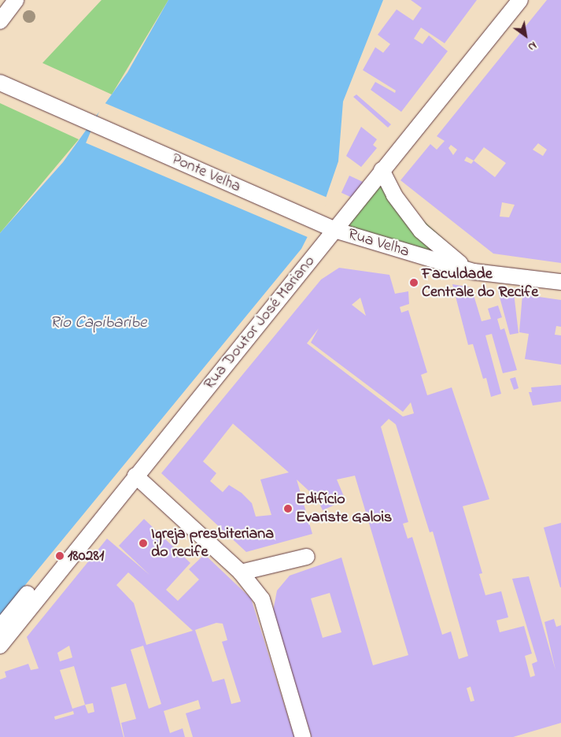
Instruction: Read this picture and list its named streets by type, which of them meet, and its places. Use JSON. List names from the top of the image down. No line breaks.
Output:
{"streets":{"street":["Ponte Velha","Rua Velha","Rua Doutor José Mariano"]},"crossings":[["Ponte Velha","Rua Velha"],["Ponte Velha","Rua Doutor José Mariano"],["Rua Velha","Rua Doutor José Mariano"]],"water":["Rio Capibaribe"],"places":["Faculdade Centrale do Recife","Edifício Evariste Galois","Igreja presbiteriana do recife","180281"],"north":"bottom right"}
